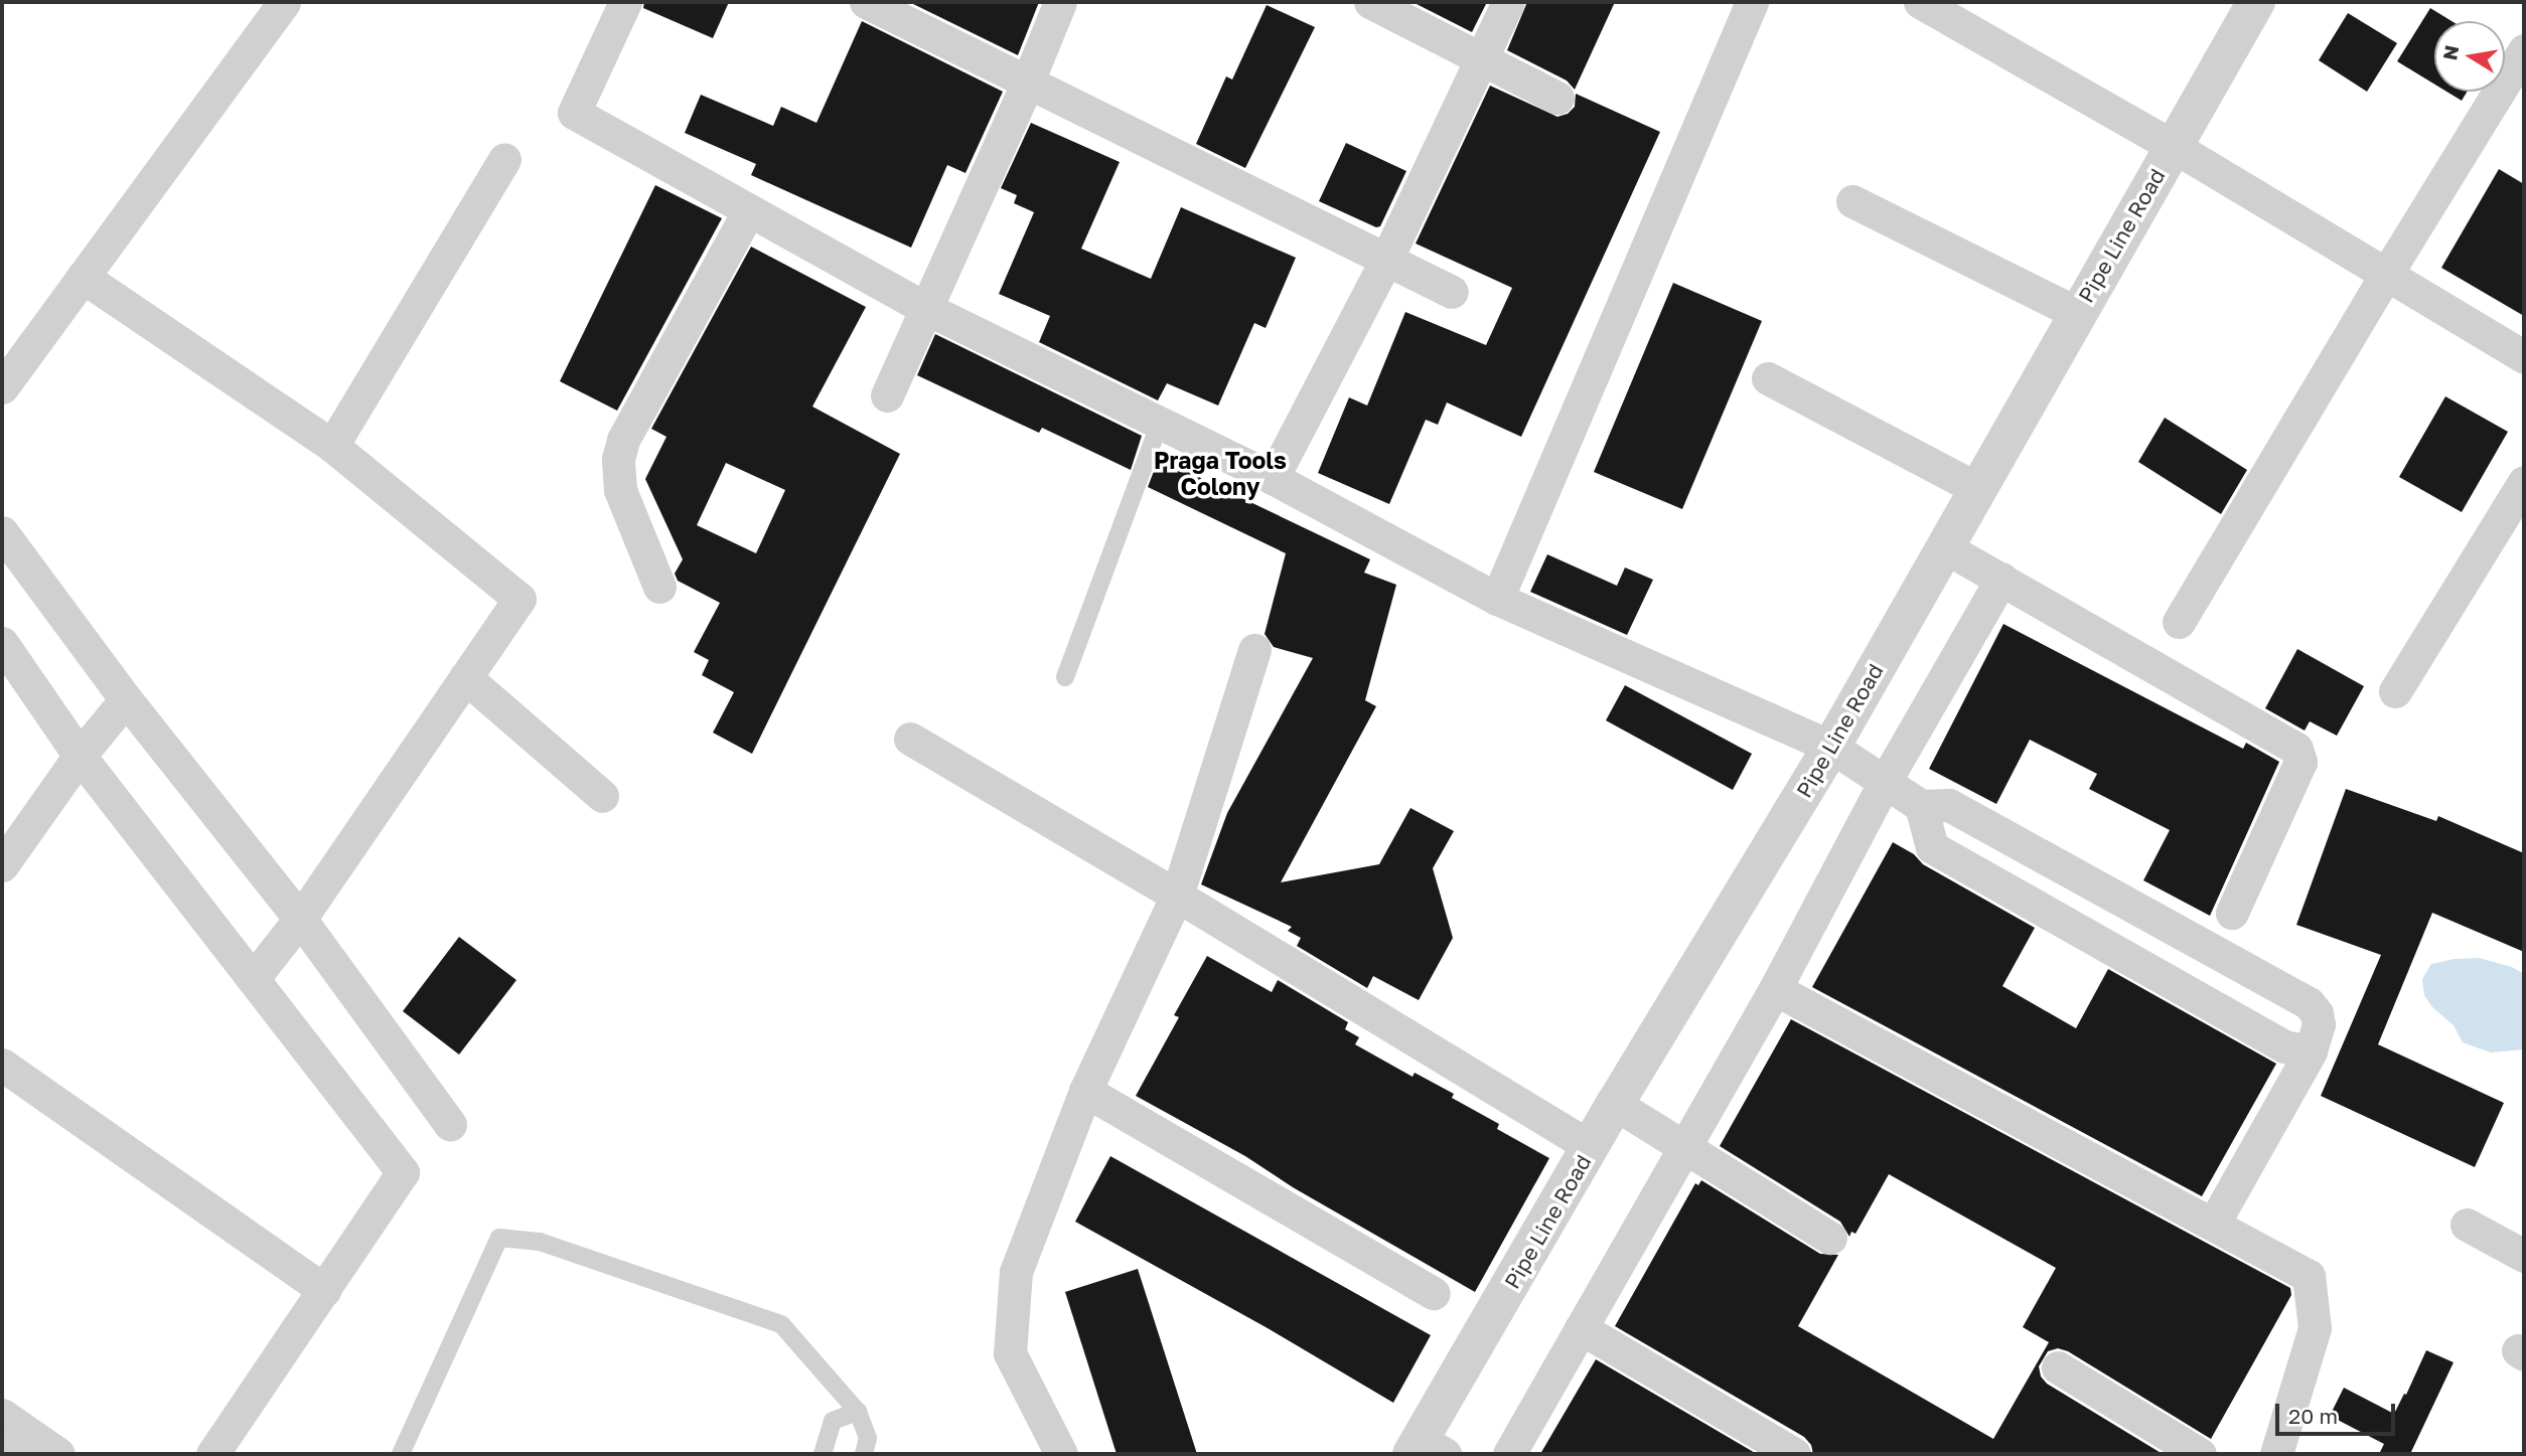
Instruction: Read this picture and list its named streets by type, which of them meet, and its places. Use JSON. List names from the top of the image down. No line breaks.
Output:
{"streets":{"street":["Pipe Line Road"]},"districts":["Praga Tools Colony"],"scale_bar":"20 m","north":"left"}
